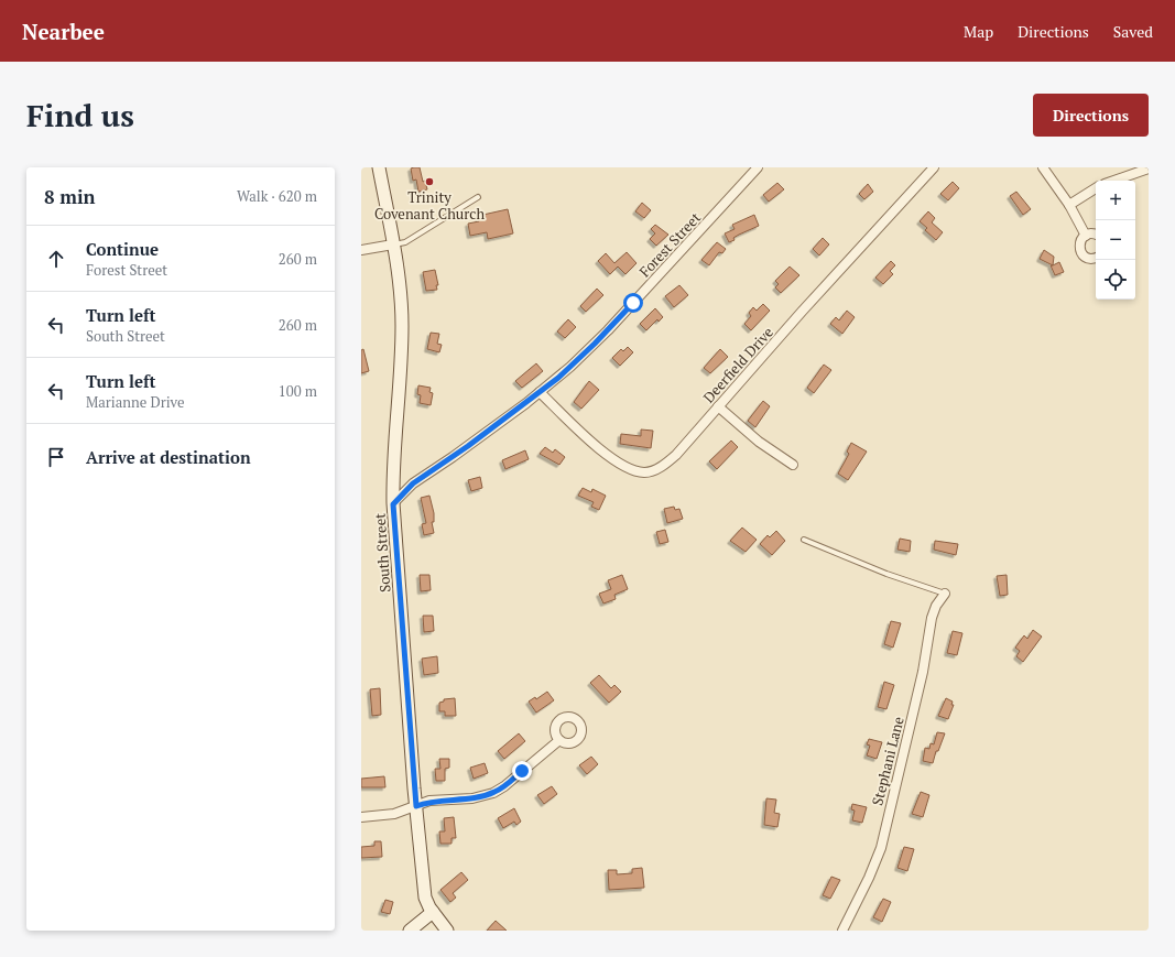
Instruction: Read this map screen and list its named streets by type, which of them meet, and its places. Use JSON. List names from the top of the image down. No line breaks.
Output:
{"streets":{"street":["Forest Street","Deerfield Drive","South Street","Stephani Lane"]},"crossings":[["Forest Street","Deerfield Drive"],["Forest Street","South Street"]],"places":["Trinity Covenant Church"],"page":{"header":"Nearbee","nav":["Map","Directions","Saved"],"buttons":"Directions","title":"Find us","heading":["8 min","Walk · 620 m"],"map_buttons":["+","−"],"list":[["Continue","Forest Street","260 m"],["Turn left","South Street","260 m"],["Turn left","Marianne Drive","100 m"],"Arrive at destination"]}}
